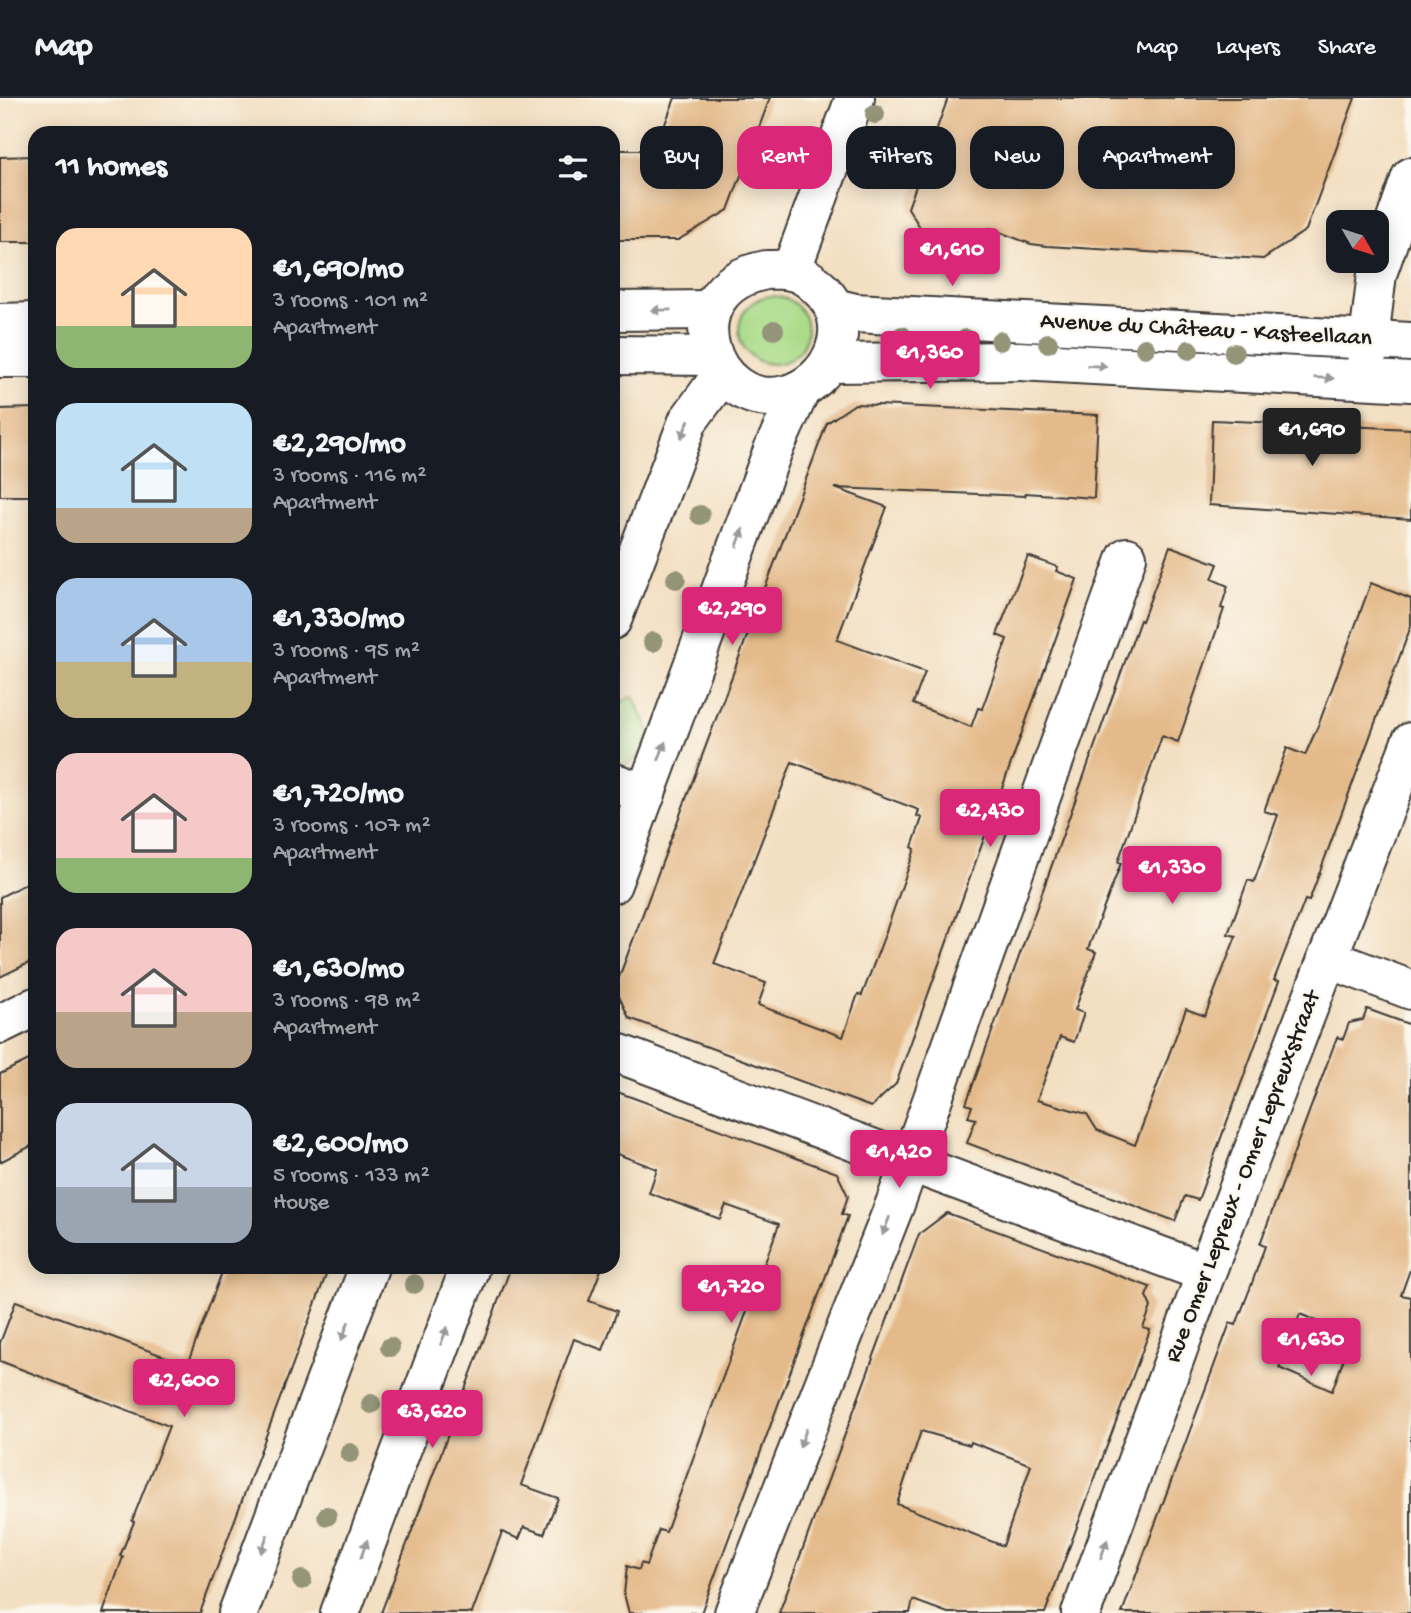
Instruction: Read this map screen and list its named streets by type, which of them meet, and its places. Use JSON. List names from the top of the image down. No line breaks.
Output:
{"streets":{"street":["Avenue du Château - Kasteellaan","Rue Omer Lepreux - Omer Lepreuxstraat"]},"north":"bottom right","page":{"header":"Map","nav":["Map","Layers","Share"],"chip":["Buy","Rent","Filters","New","Apartment"],"heading":"11 homes","list":[{"name":"€1,690/mo","note":"3 rooms · 101 m² · Apartment"},{"name":"€2,290/mo","note":"3 rooms · 116 m² · Apartment"},{"name":"€1,330/mo","note":"3 rooms · 95 m² · Apartment"},{"name":"€1,720/mo","note":"3 rooms · 107 m² · Apartment"},{"name":"€1,630/mo","note":"3 rooms · 98 m² · Apartment"},{"name":"€2,600/mo","note":"5 rooms · 133 m² · House"}],"price":["€1,610","€1,360","€1,690","€2,290","€2,430","€1,330","€1,420","€1,720","€1,630","€2,600","€3,620"]}}
